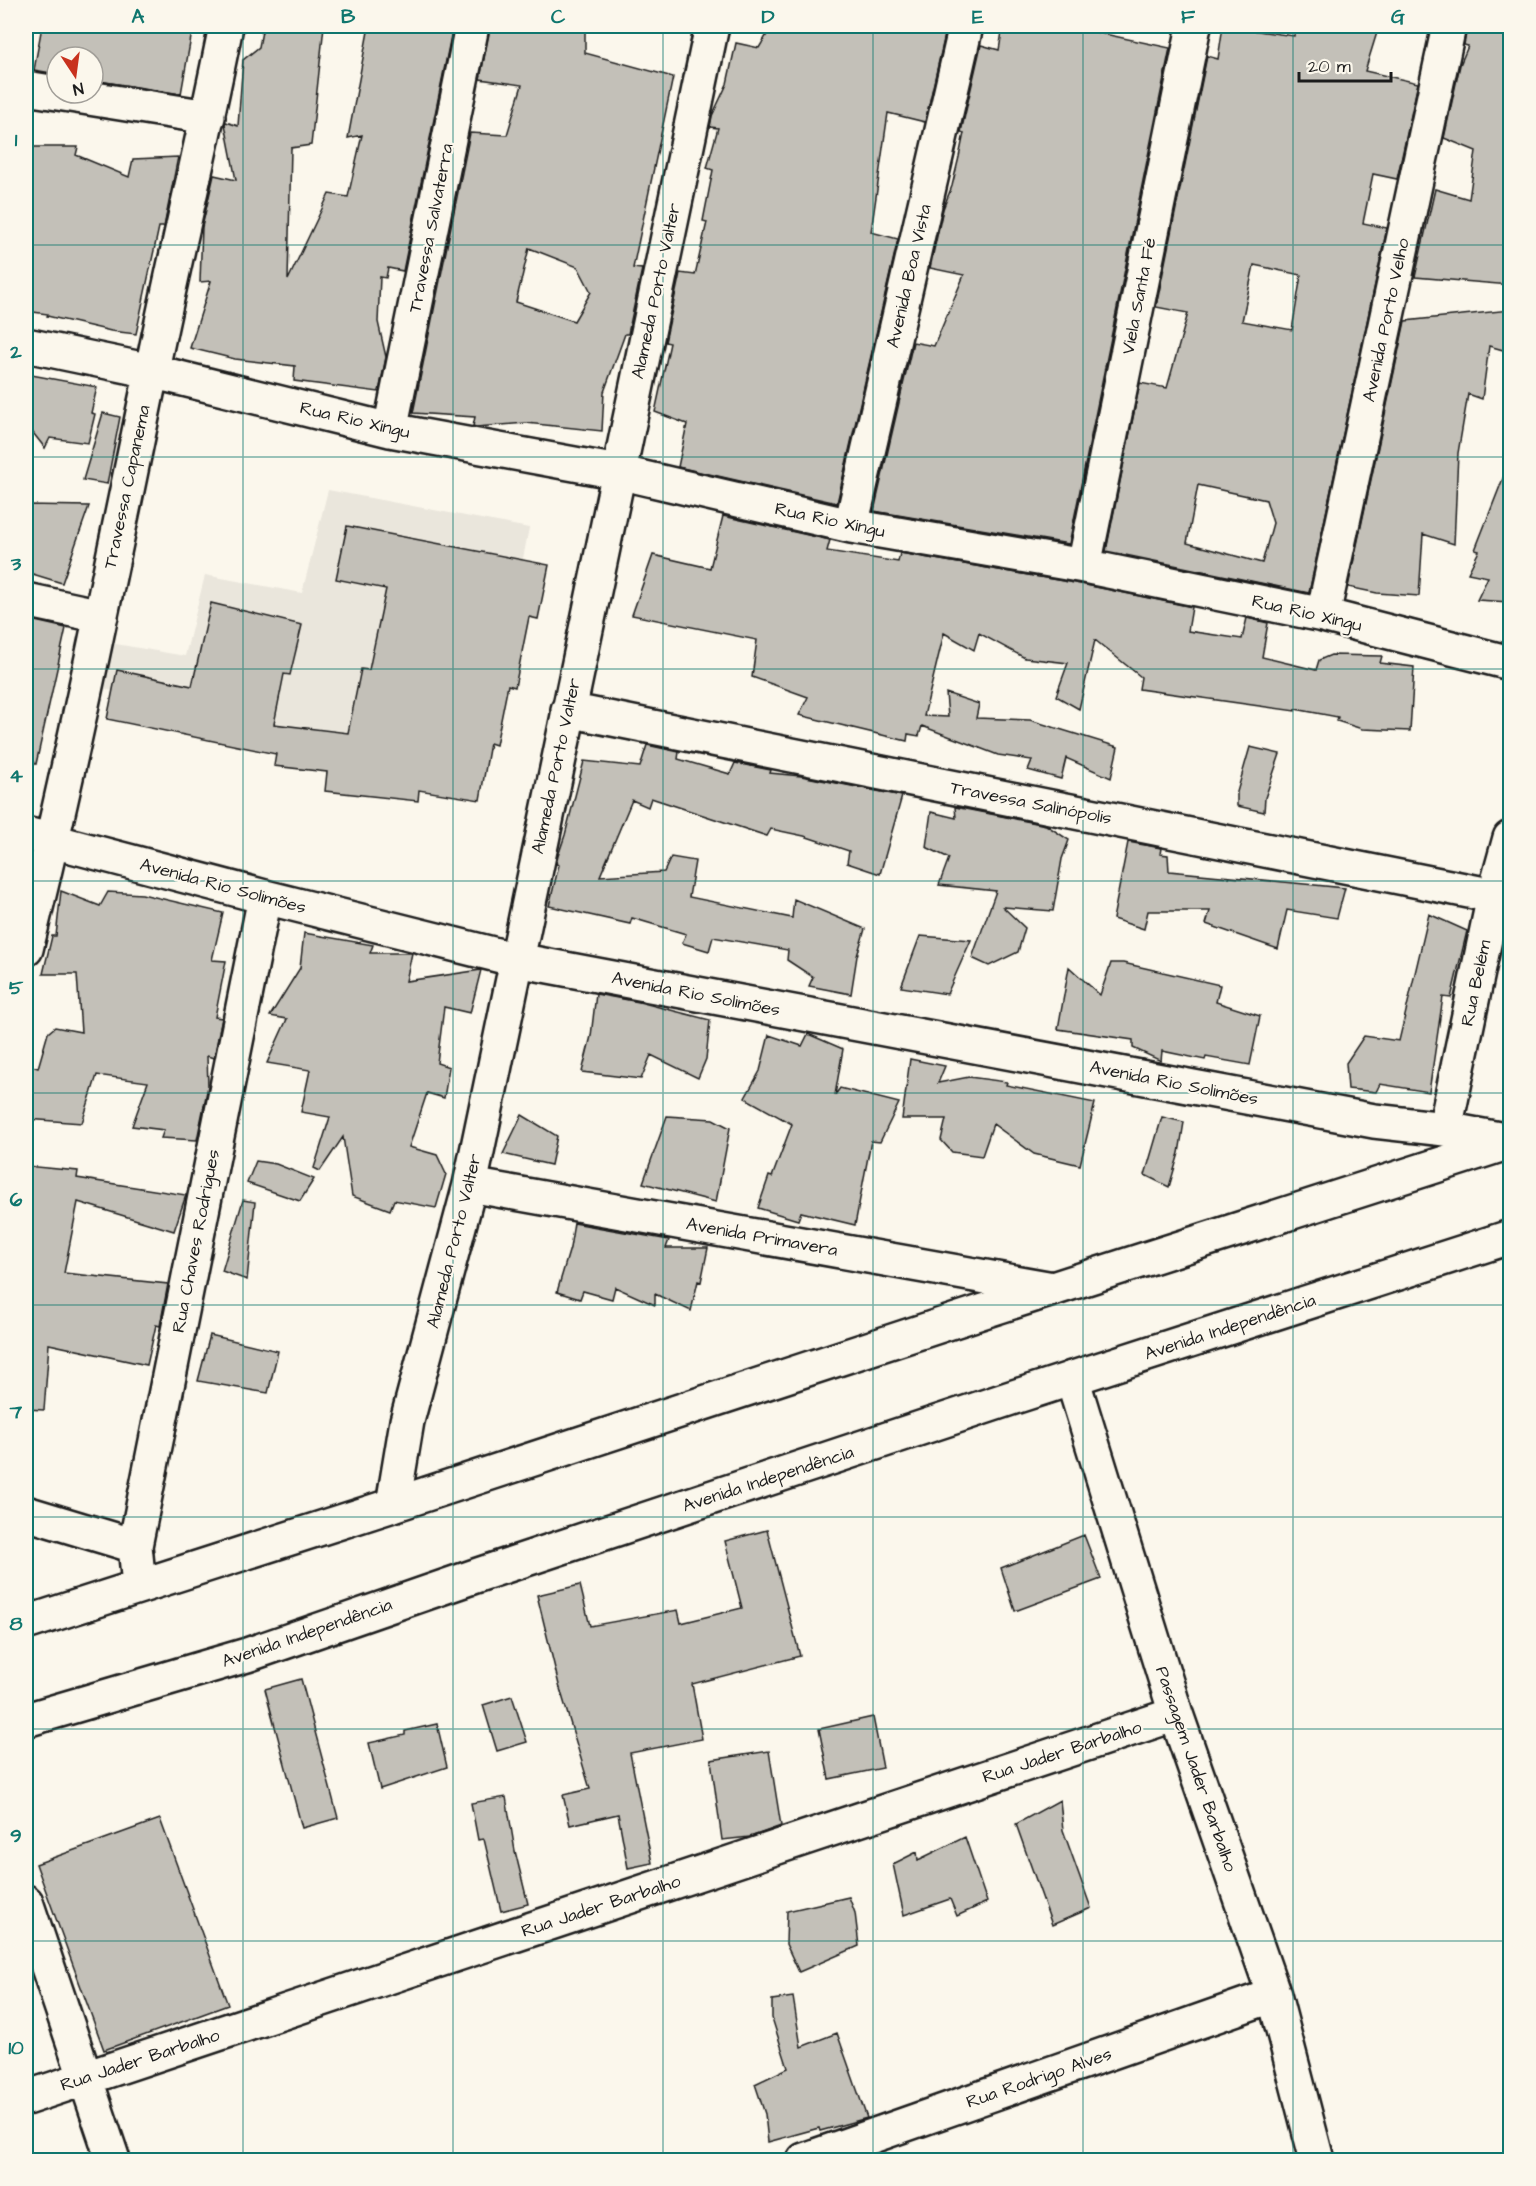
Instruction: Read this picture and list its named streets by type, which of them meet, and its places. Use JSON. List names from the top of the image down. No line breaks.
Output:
{"streets":{"street":["Travessa Salvaterra","Avenida Boa Vista","Alameda Porto Valter","Viela Santa Fé","Avenida Porto Velho","Rua Rio Xingu","Travessa Capanema","Travessa Salinópolis","Avenida Rio Solimões","Rua Belém","Avenida Primavera","Rua Chaves Rodrigues","Avenida Independência","Rua Jader Barbalho","Passagem Jader Barbalho","Rua Rodrigo Alves"]},"crossings":[["Travessa Salvaterra","Rua Rio Xingu"],["Avenida Boa Vista","Rua Rio Xingu"],["Alameda Porto Valter","Rua Rio Xingu"],["Alameda Porto Valter","Travessa Salinópolis"],["Alameda Porto Valter","Avenida Rio Solimões"],["Alameda Porto Valter","Avenida Primavera"],["Viela Santa Fé","Rua Rio Xingu"],["Avenida Porto Velho","Rua Rio Xingu"],["Rua Rio Xingu","Travessa Capanema"],["Travessa Capanema","Avenida Rio Solimões"],["Travessa Salinópolis","Rua Belém"],["Avenida Rio Solimões","Rua Belém"],["Avenida Rio Solimões","Rua Chaves Rodrigues"],["Avenida Independência","Passagem Jader Barbalho"],["Rua Jader Barbalho","Passagem Jader Barbalho"],["Passagem Jader Barbalho","Rua Rodrigo Alves"]],"scale_bar":"20 m","north":"bottom","grid":{"columns":["A","B","C","D","E","F","G"],"rows":["1","2","3","4","5","6","7","8","9","10"]}}
